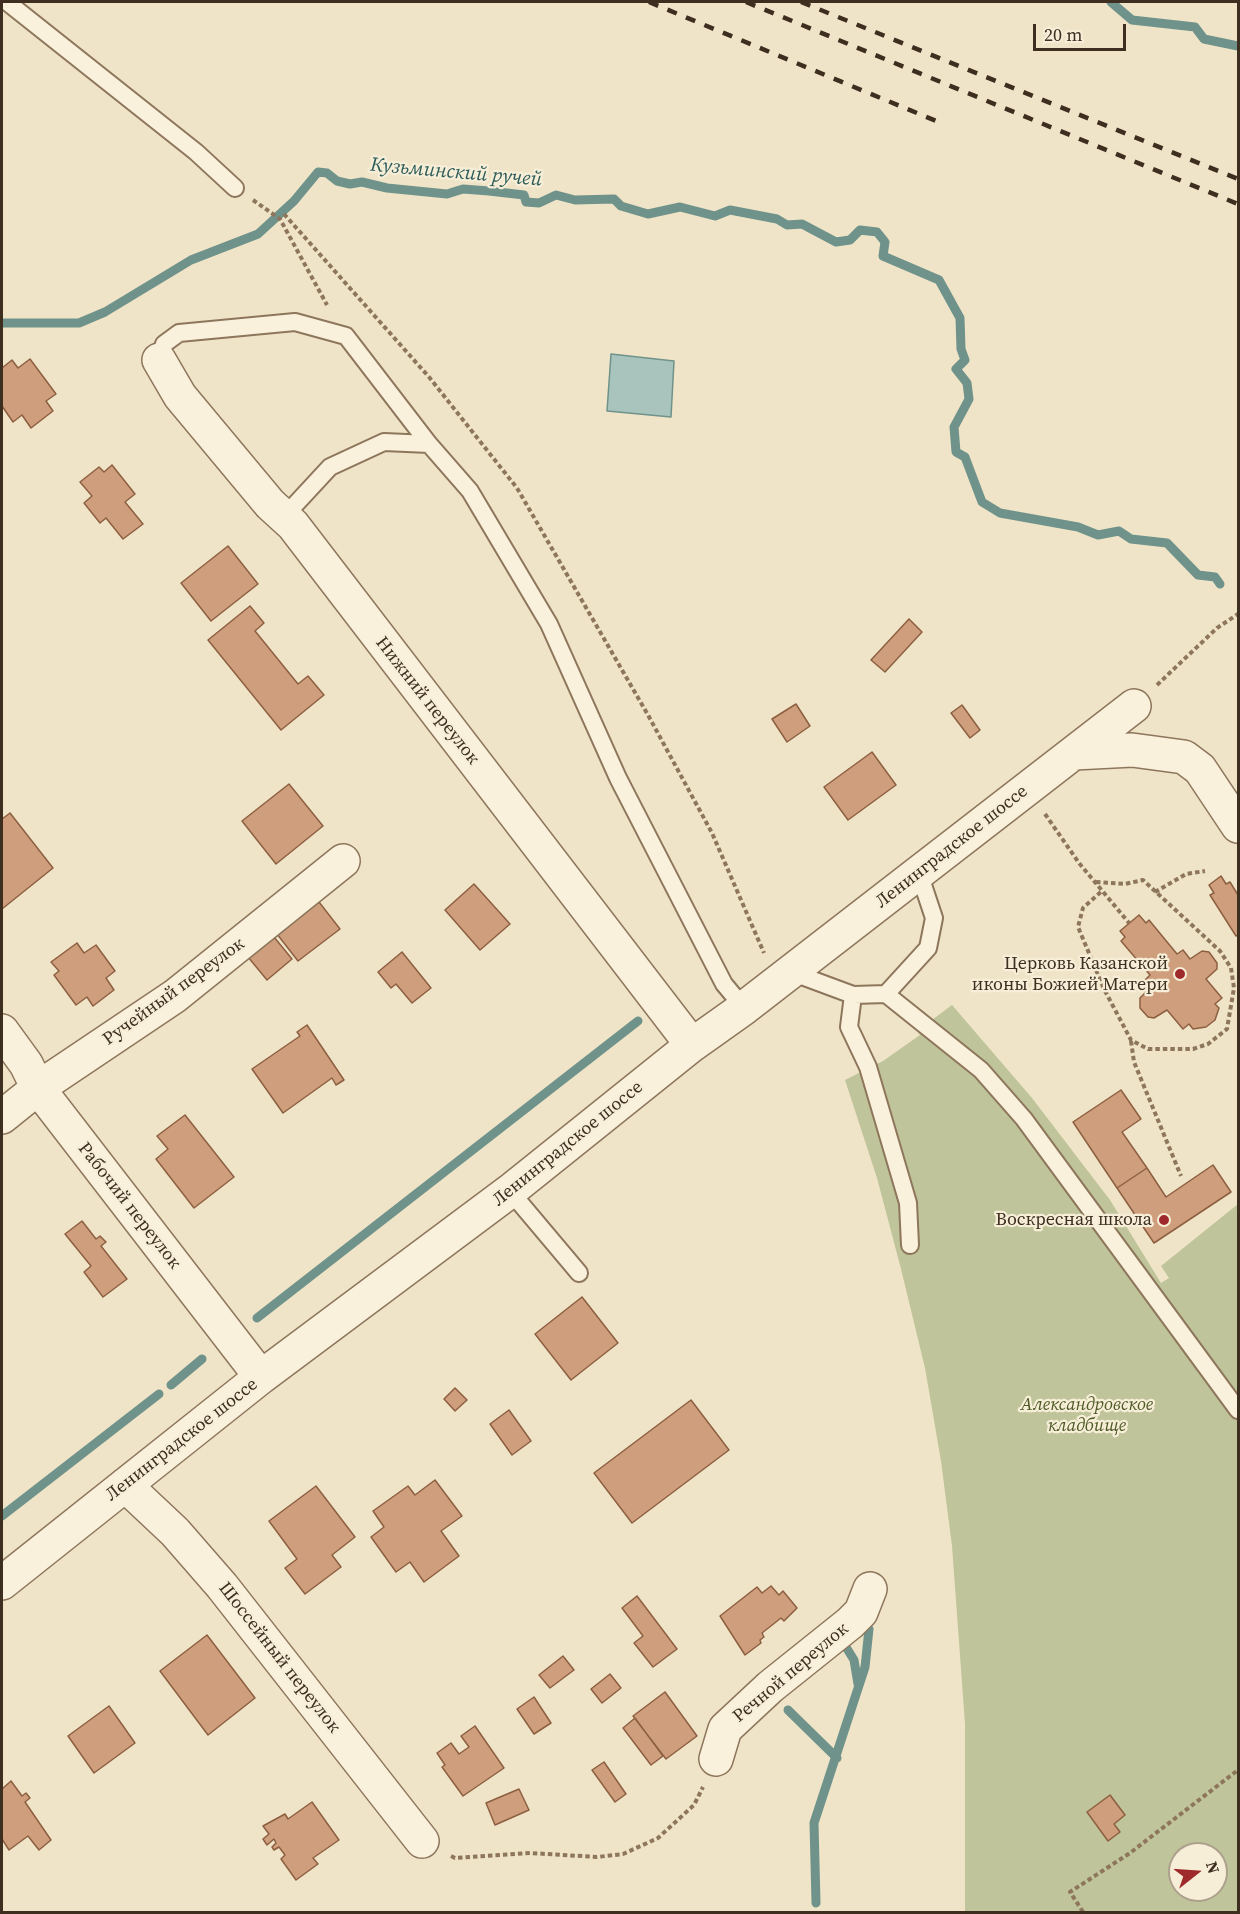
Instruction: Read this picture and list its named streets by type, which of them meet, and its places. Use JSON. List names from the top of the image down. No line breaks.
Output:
{"streets":{"street":["Нижний переулок","Ленинградское шоссе","Ручейный переулок","Рабочий переулок","Шоссейный переулок","Речной переулок"]},"crossings":[["Нижний переулок","Ленинградское шоссе"],["Ленинградское шоссе","Рабочий переулок"],["Ленинградское шоссе","Шоссейный переулок"],["Ручейный переулок","Рабочий переулок"]],"water":["Кузьминский ручей"],"parks":["Александровское кладбище"],"places":["Церковь Казанской иконы Божией Матери","Воскресная школа"],"scale_bar":"20 m","north":"right"}
